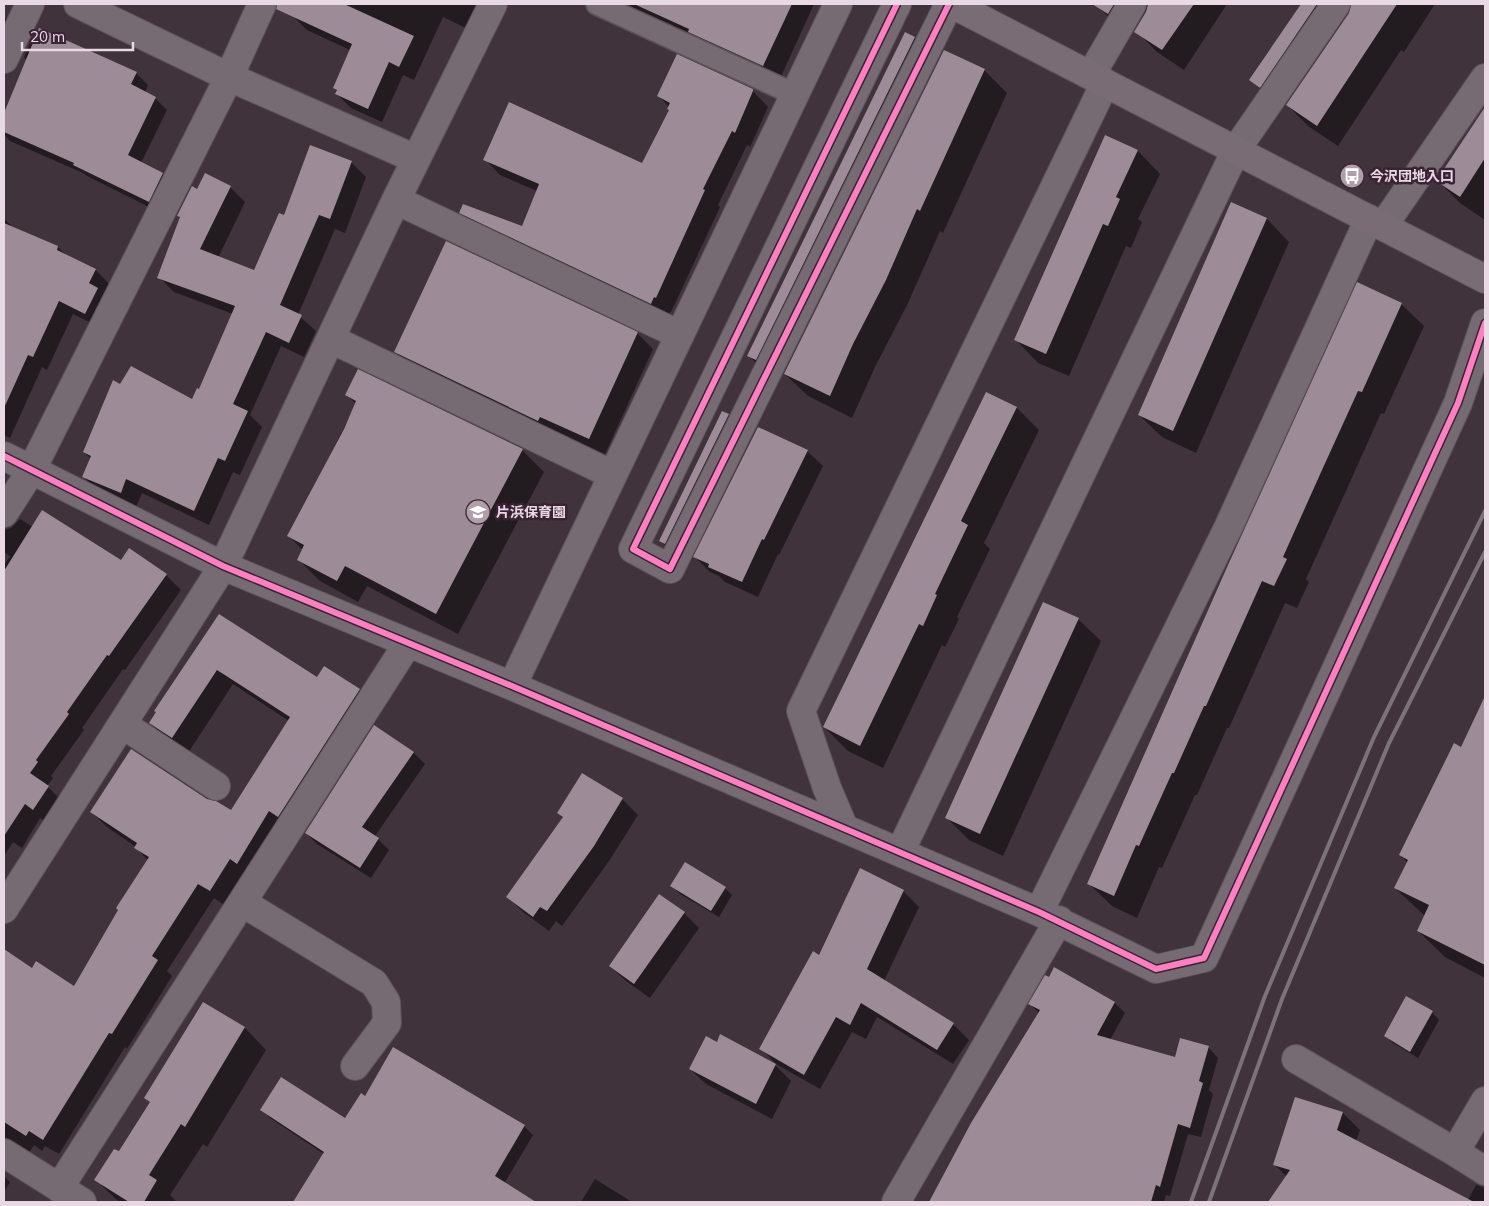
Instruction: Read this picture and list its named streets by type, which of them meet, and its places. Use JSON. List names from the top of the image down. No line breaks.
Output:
{"places":{"bus stop":["今沢団地入口"],"school or university":["片浜保育園"]},"scale_bar":"20 m"}
